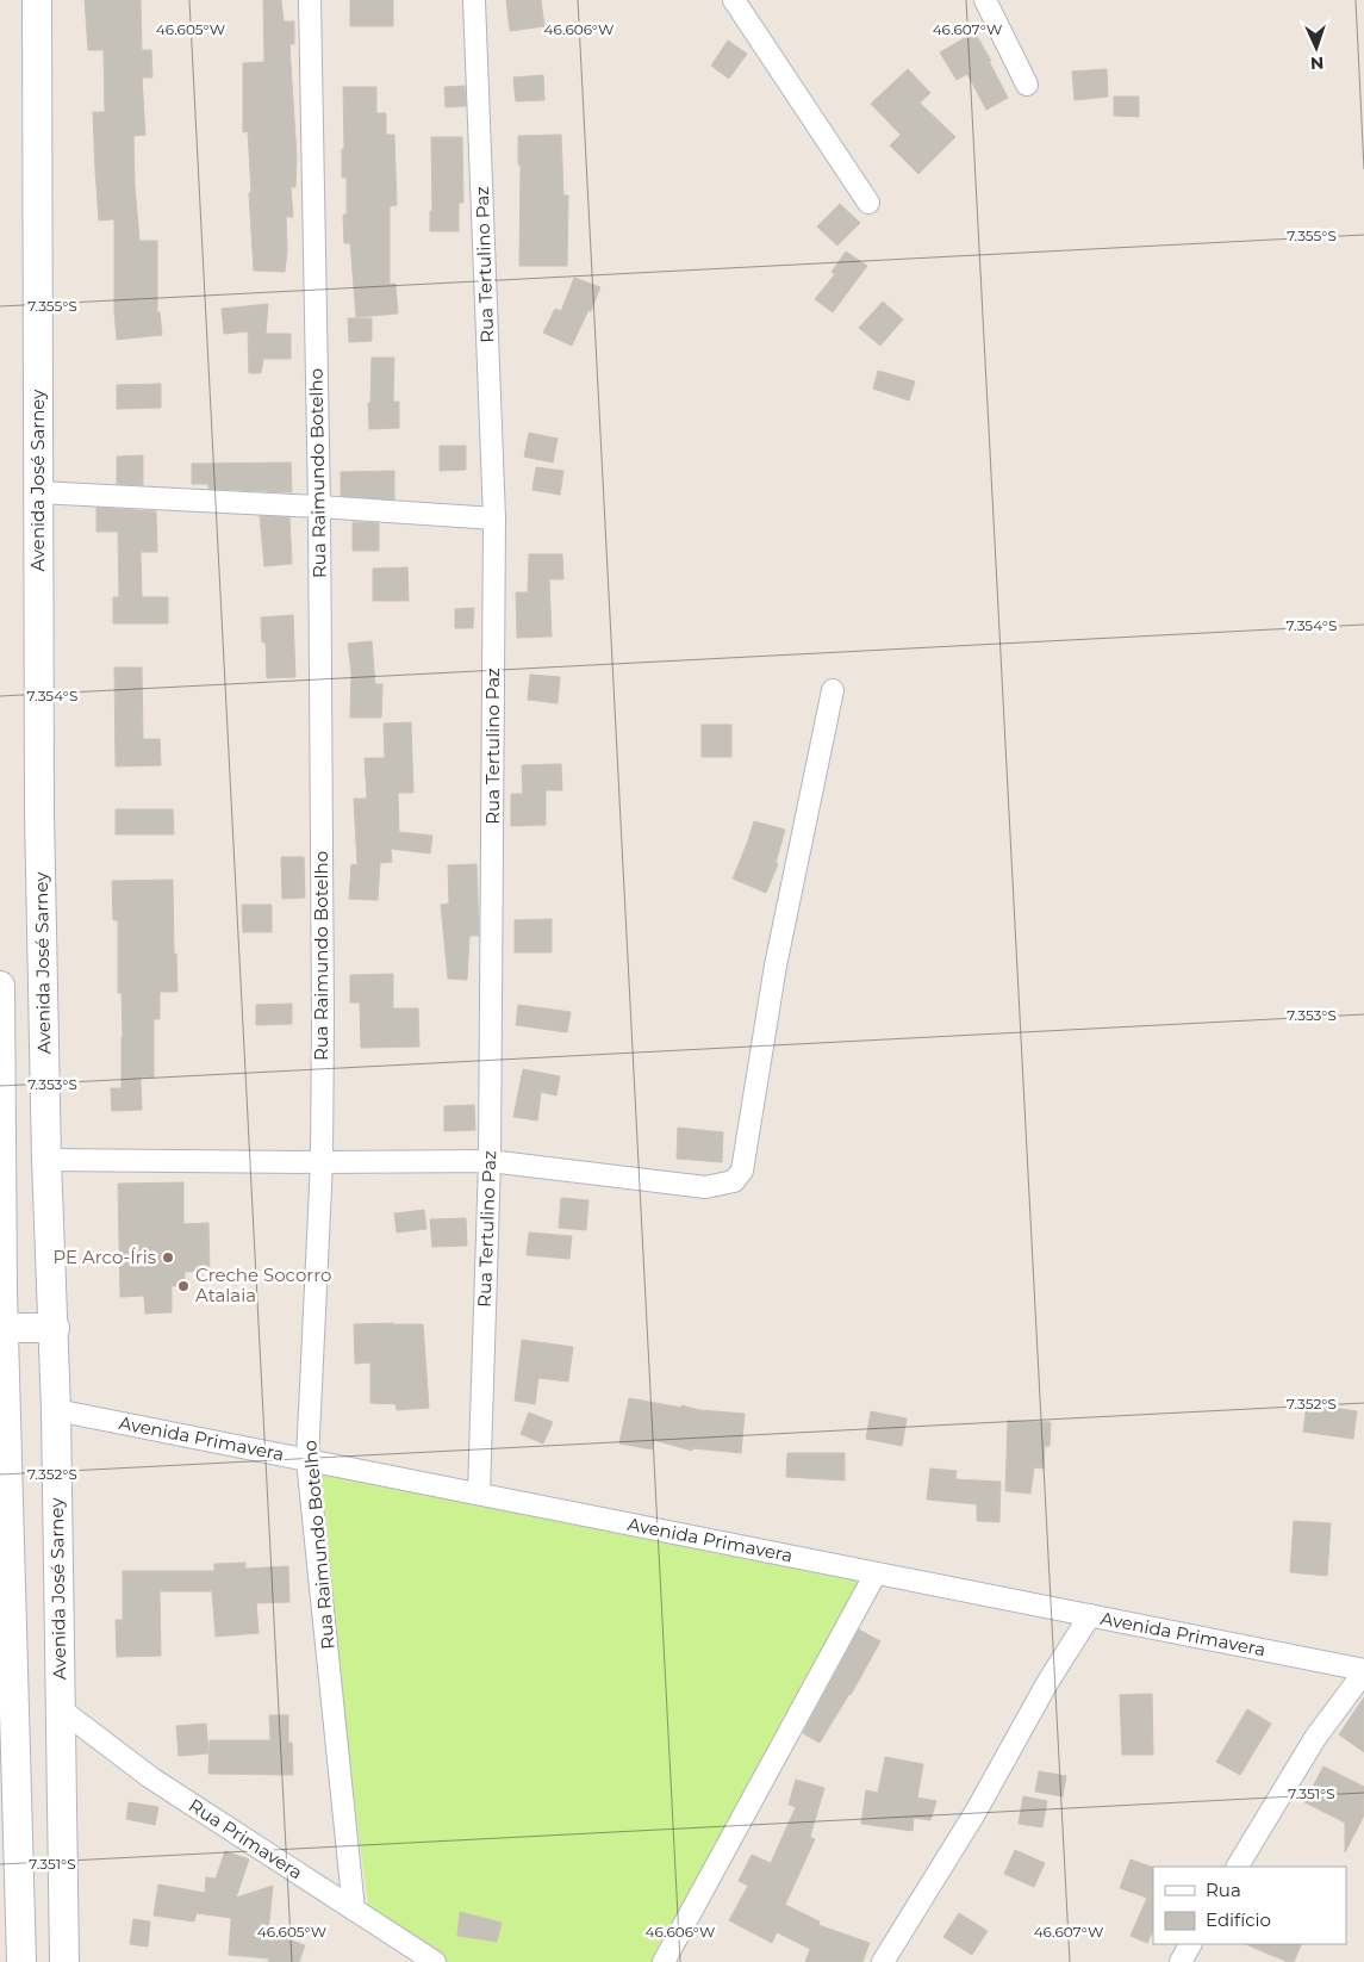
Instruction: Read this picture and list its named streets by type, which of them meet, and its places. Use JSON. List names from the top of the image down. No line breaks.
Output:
{"streets":{"main road":["Avenida José Sarney"],"street":["Rua Tertulino Paz","Rua Raimundo Botelho","Avenida Primavera","Rua Primavera"]},"crossings":[["Rua Tertulino Paz","Avenida Primavera"],["Rua Raimundo Botelho","Avenida Primavera"],["Rua Raimundo Botelho","Rua Primavera"],["Avenida José Sarney","Avenida Primavera"],["Avenida José Sarney","Rua Primavera"]],"places":["PE Arco-Íris","Creche Socorro Atalaia"],"legend":["Rua","Edifício"],"north":"bottom","coordinates":["46.605°W","46.606°W","46.607°W","7.355°S","7.354°S","7.353°S","7.352°S","7.351°S"]}
